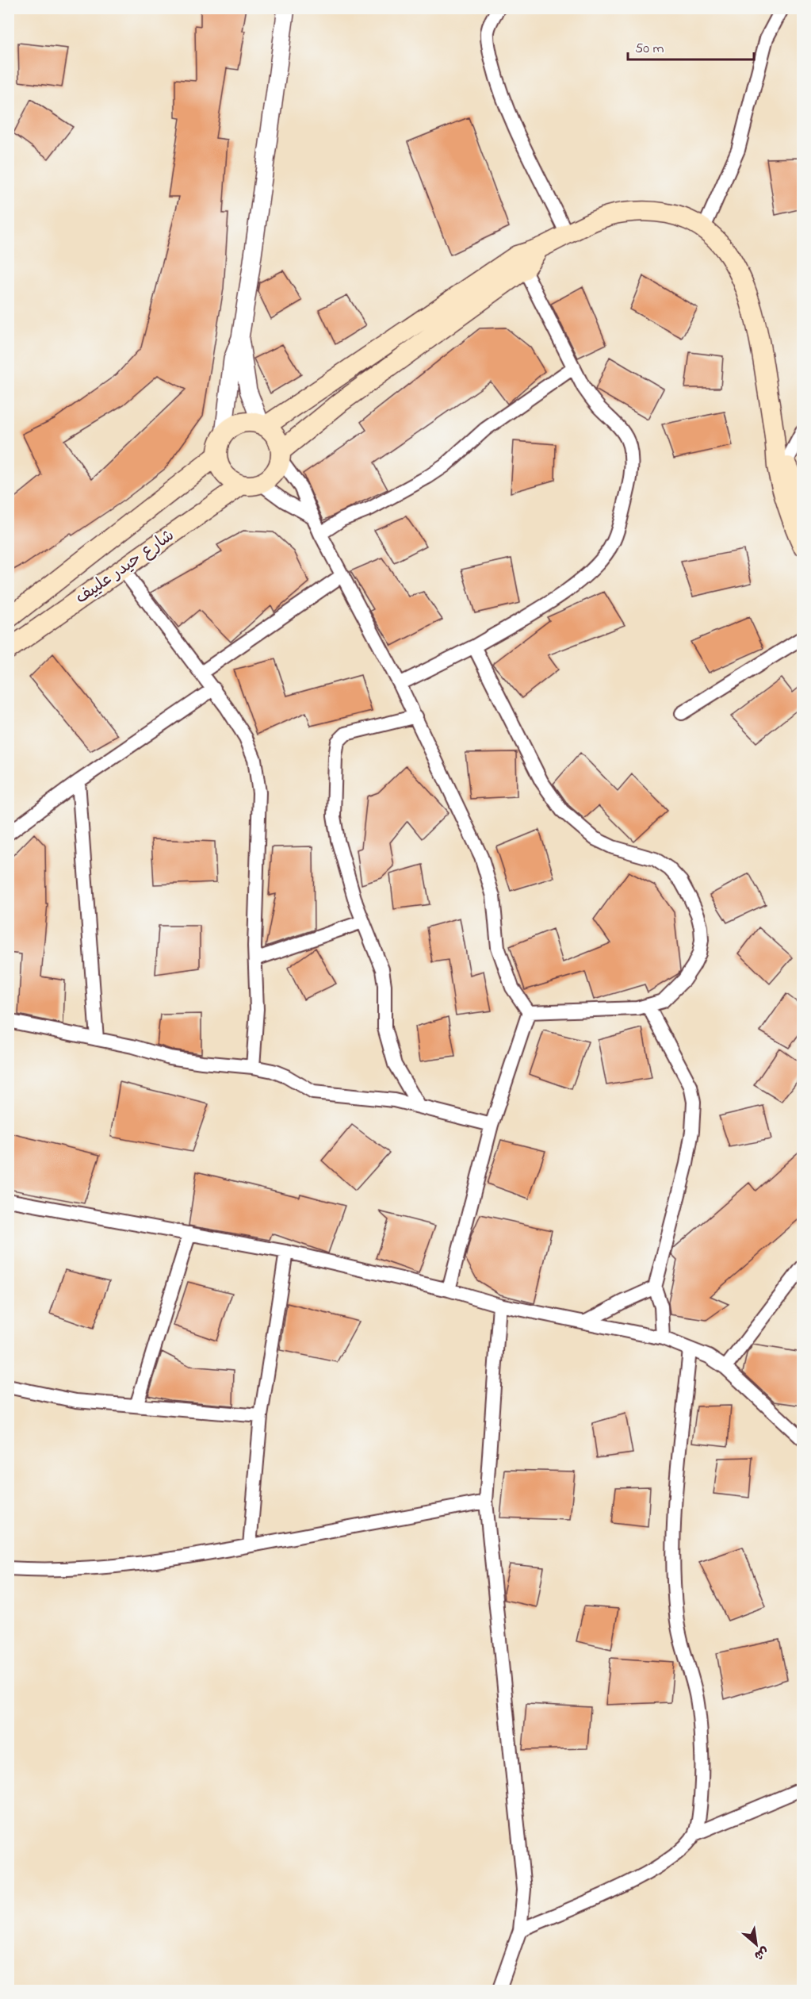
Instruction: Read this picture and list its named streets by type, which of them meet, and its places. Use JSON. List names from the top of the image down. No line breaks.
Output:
{"streets":{"main road":["شارع حيدر علييف"]},"scale_bar":"50 m","north":"bottom right"}
